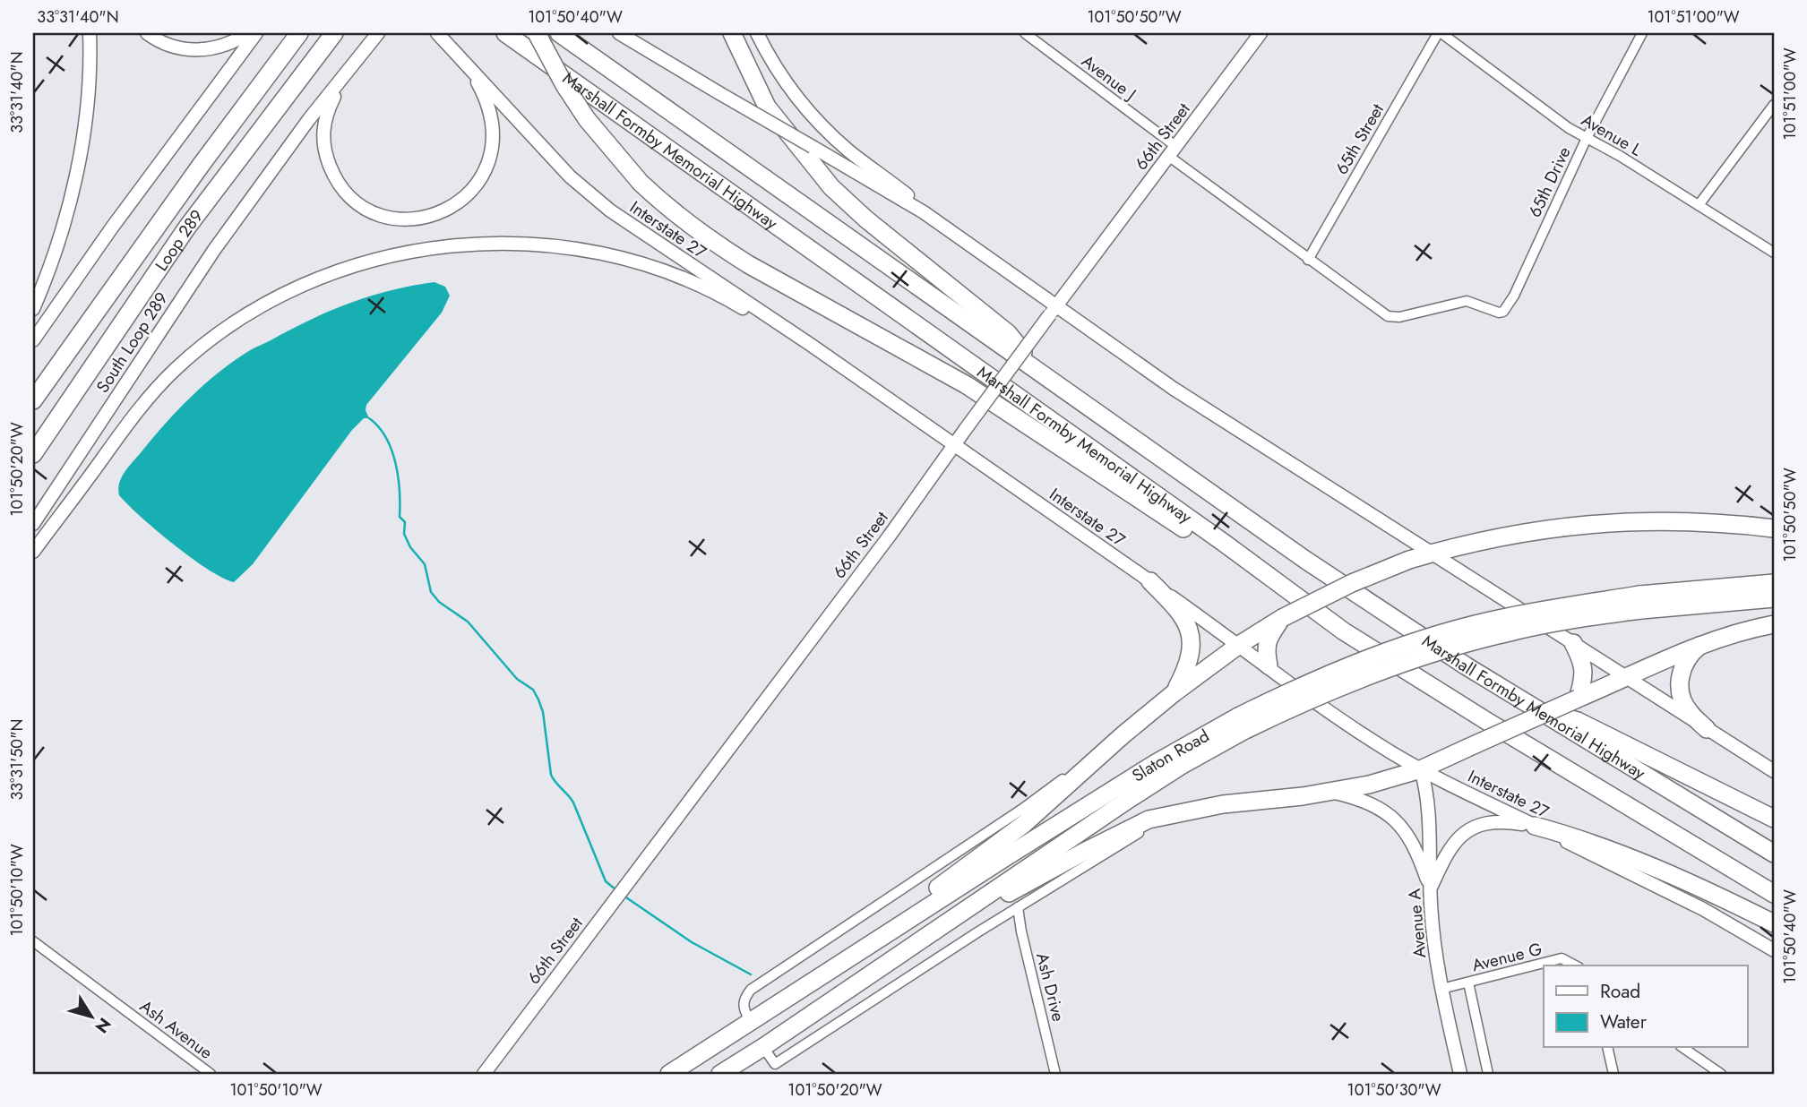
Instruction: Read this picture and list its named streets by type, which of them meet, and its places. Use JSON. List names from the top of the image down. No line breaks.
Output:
{"streets":{"highway":["Marshall Formby Memorial Highway","Loop 289","Slaton Road"],"main road":["66th Street","Interstate 27","South Loop 289","Avenue A"],"street":["Avenue J","Avenue L","65th Street","65th Drive","Avenue G","Ash Drive","Ash Avenue"]},"crossings":[["Avenue J","66th Street"],["Avenue J","65th Street"],["Avenue J","65th Drive"],["Avenue L","65th Street"],["Avenue L","65th Drive"],["66th Street","Interstate 27"],["Interstate 27","Avenue A"],["Avenue A","Avenue G"]],"legend":["Road","Water"],"north":"bottom right","coordinates":["33°31'40\"N","101°50'40\"W","101°50'50\"W","101°51'00\"W","101°50'20\"W","33°31'50\"N","101°50'10\"W","101°50'30\"W"]}
